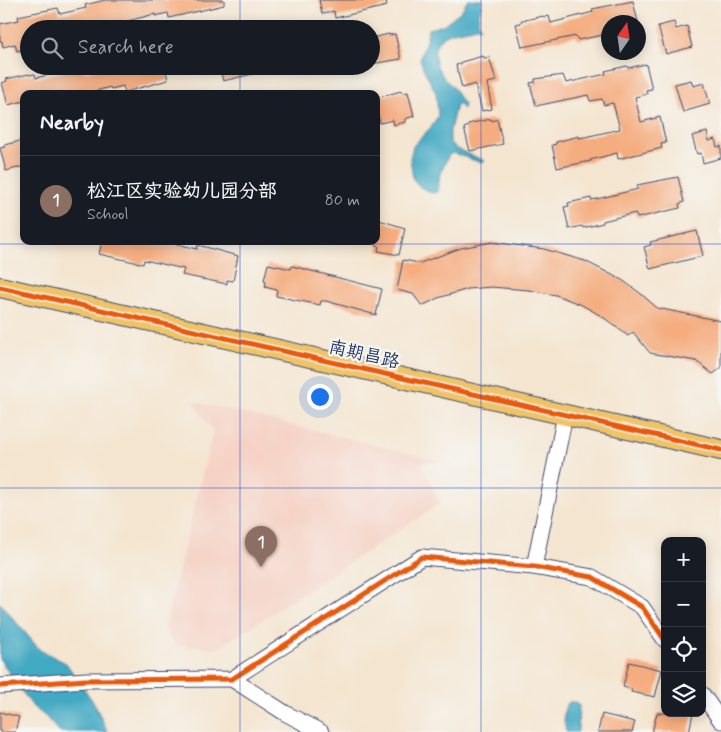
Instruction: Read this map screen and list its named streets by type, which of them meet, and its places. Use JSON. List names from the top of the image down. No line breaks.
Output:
{"streets":{"main road":["南期昌路"]},"north":"top","page":{"search":"Search here","heading":"Nearby","list":[{"mark":"1","name":"松江区实验幼儿园分部","note":"School","value":"80 m"}],"pins":"1","map_buttons":["+","−"]}}
